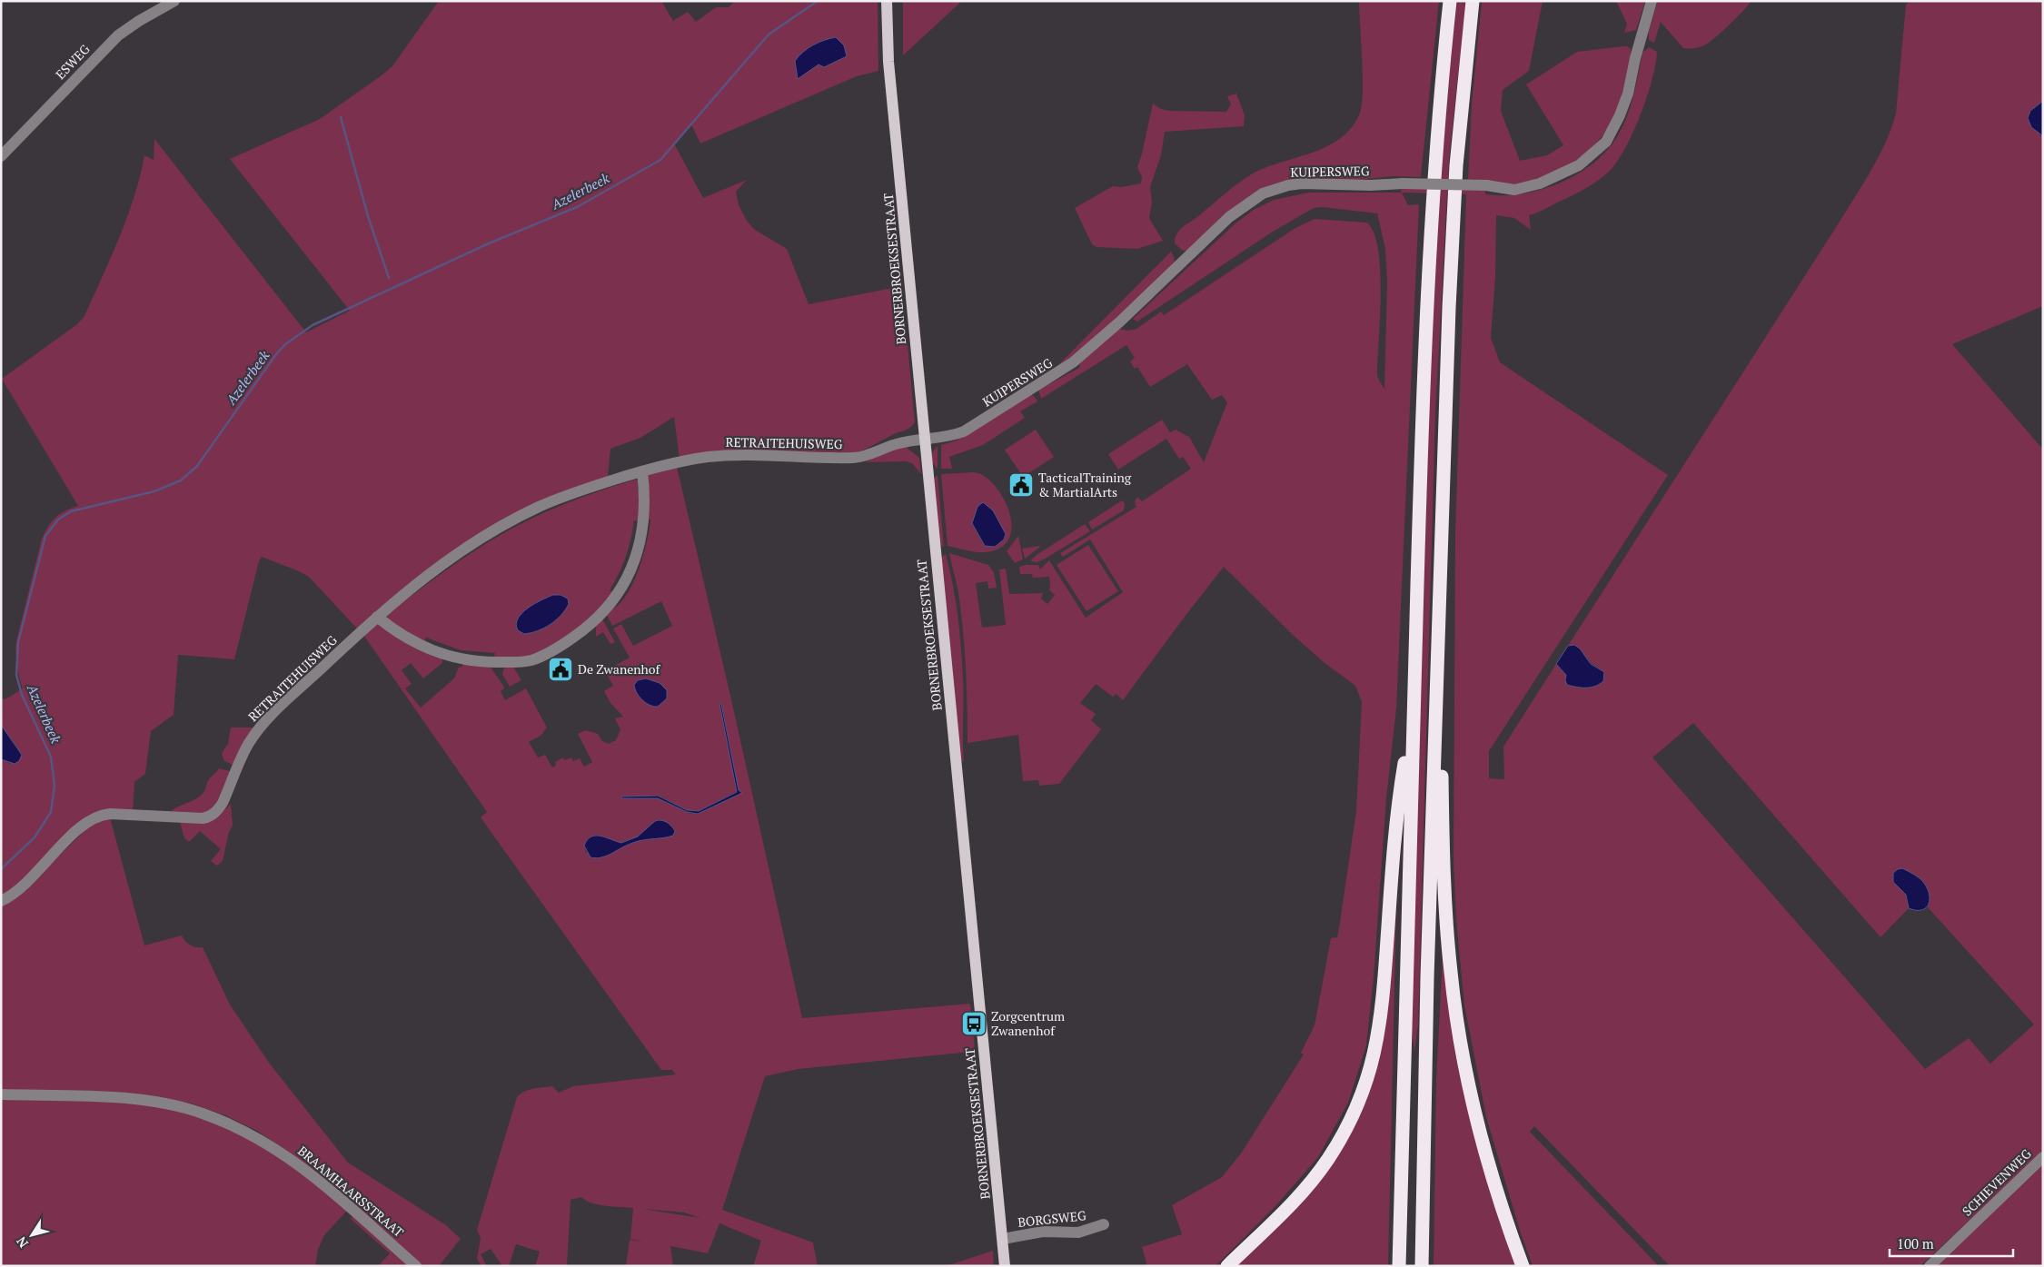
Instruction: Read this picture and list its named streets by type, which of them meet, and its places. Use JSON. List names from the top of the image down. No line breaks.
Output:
{"streets":{"main road":["BORNERBROEKSESTRAAT"],"street":["ESWEG","KUIPERSWEG","RETRAITEHUISWEG","SCHIEVENWEG","BRAAMHAARSSTRAAT","BORGSWEG"]},"crossings":[["KUIPERSWEG","BORNERBROEKSESTRAAT"],["KUIPERSWEG","RETRAITEHUISWEG"],["BORNERBROEKSESTRAAT","RETRAITEHUISWEG"],["BORNERBROEKSESTRAAT","BORGSWEG"]],"water":["Azelerbeek"],"places":{"public building":["TacticalTraining & MartialArts","De Zwanenhof"],"bus stop":["Zorgcentrum Zwanenhof"]},"scale_bar":"100 m","north":"bottom left"}
